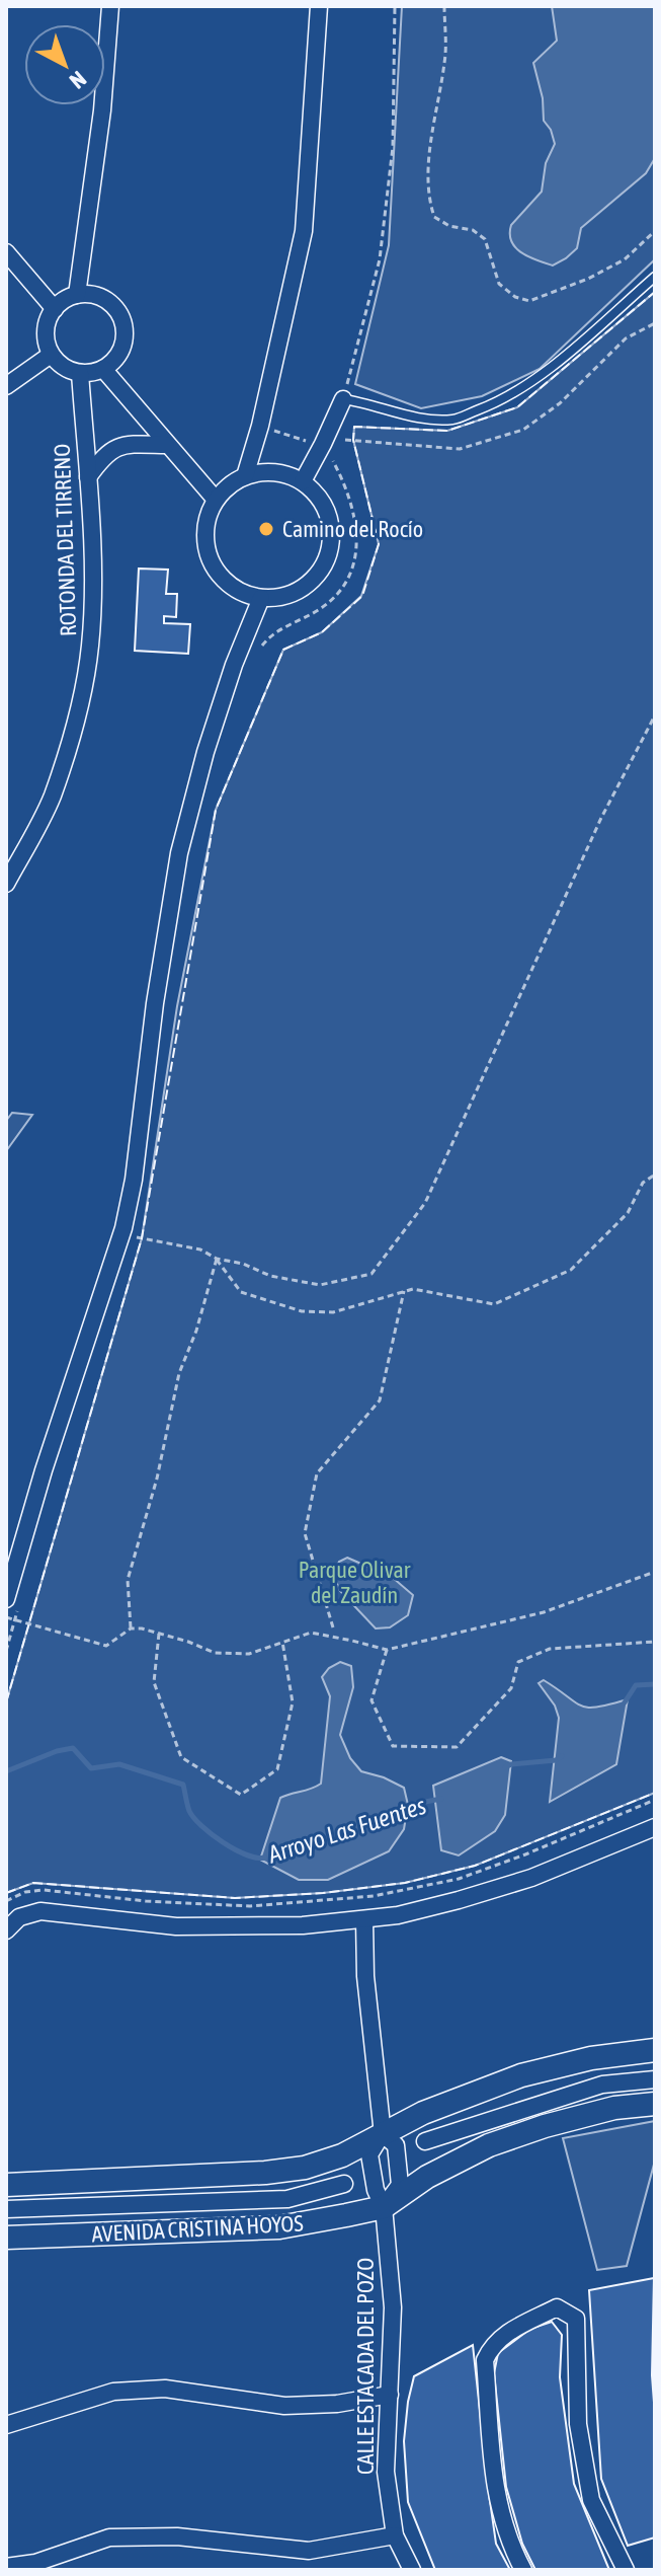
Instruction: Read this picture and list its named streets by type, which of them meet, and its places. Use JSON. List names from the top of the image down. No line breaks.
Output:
{"streets":{"street":["ROTONDA DEL TIRRENO","AVENIDA CRISTINA HOYOS","CALLE ESTACADA DEL POZO"]},"crossings":[["AVENIDA CRISTINA HOYOS","CALLE ESTACADA DEL POZO"]],"water":["Arroyo Las Fuentes"],"parks":["Parque Olivar del Zaudín"],"places":["Camino del Rocío"],"north":"bottom right"}
